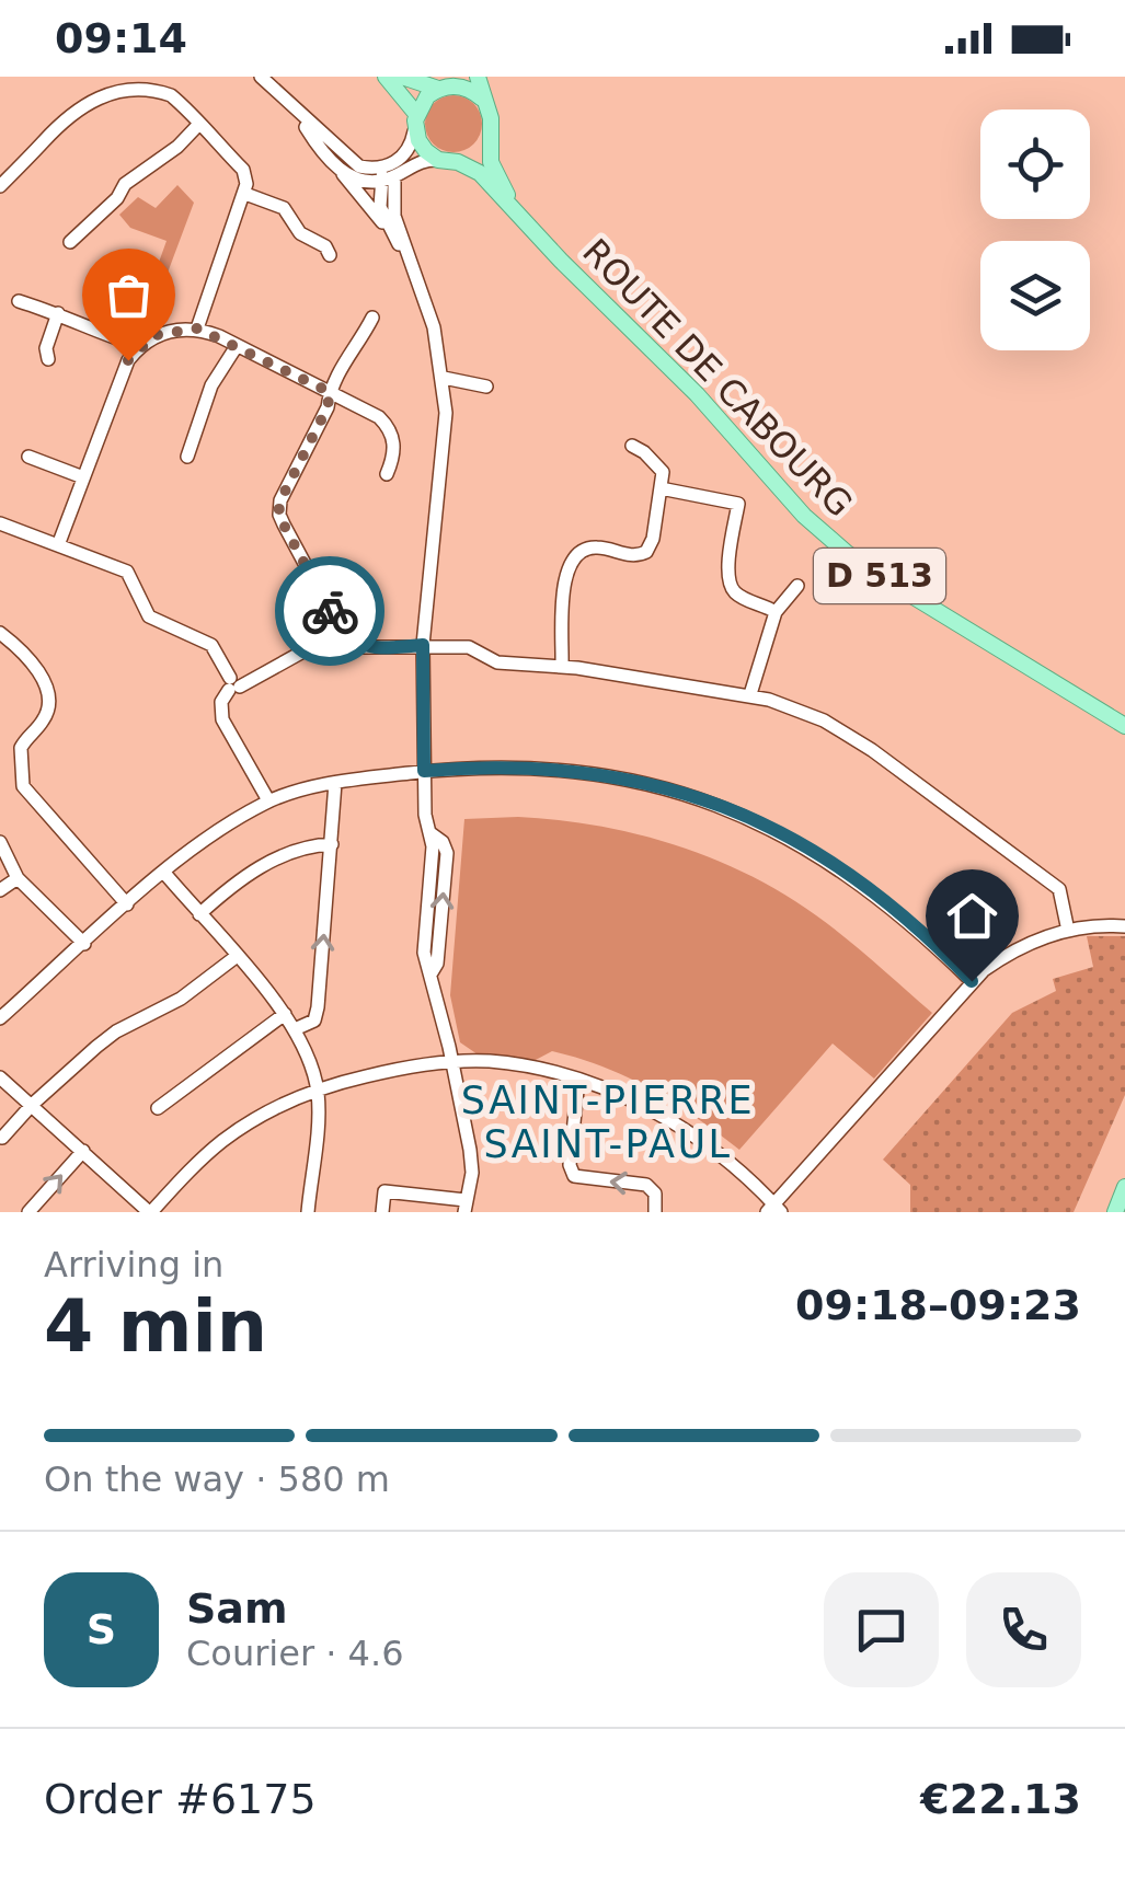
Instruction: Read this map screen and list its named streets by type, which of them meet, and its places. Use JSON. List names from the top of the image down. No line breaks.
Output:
{"streets":{"main road":["ROUTE DE CABOURG","D 513"]},"crossings":[["ROUTE DE CABOURG","D 513"]],"districts":["SAINT-PIERRE SAINT-PAUL"],"page":{"status":"09:14","heading":["4 min","Arriving in","09:18–09:23"],"panel":["Sam","Courier · 4.6","Order #6175","€22.13"],"bar":"On the way · 580 m","round":"S"}}
